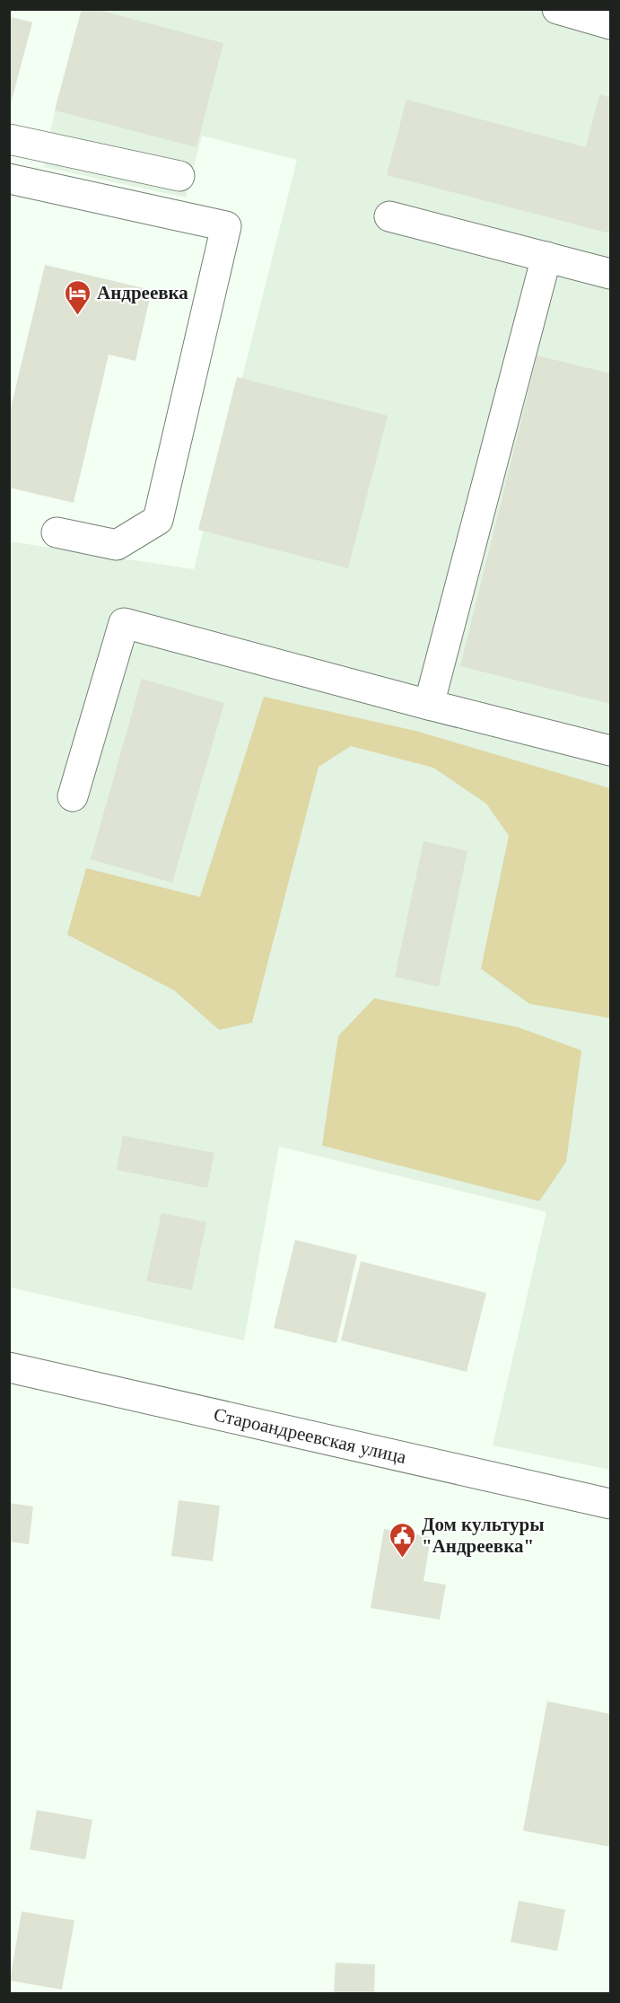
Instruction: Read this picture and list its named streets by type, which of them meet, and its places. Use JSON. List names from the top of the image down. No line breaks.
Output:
{"streets":{"street":["Староандреевская улица"]},"places":{"hotel":["Андреевка"],"public building":["Дом культуры \"Андреевка\""]}}
